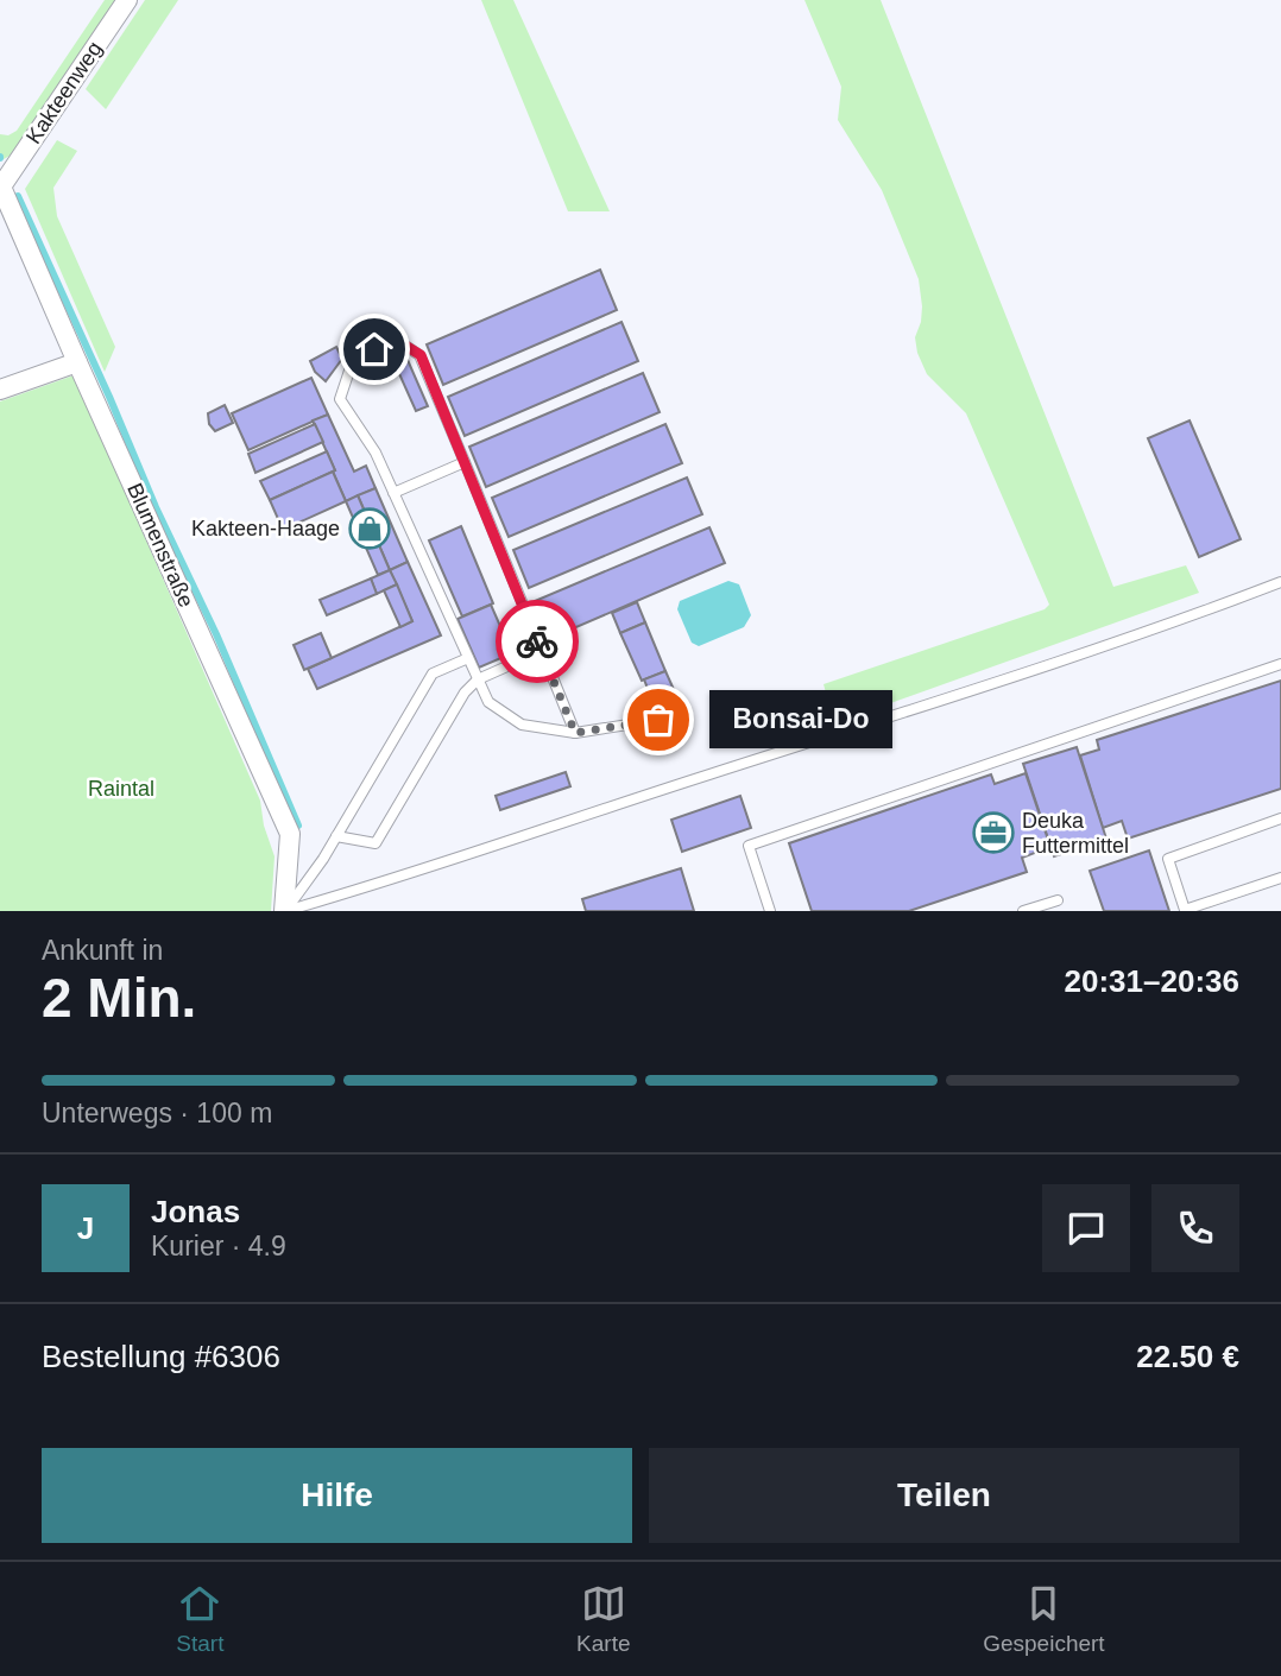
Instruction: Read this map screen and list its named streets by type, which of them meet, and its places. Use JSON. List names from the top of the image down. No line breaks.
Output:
{"streets":{"street":["Kakteenweg","Blumenstraße"]},"crossings":[["Kakteenweg","Blumenstraße"]],"parks":["Raintal"],"places":{"shop":["Kakteen-Haage"],"other":["Bonsai-Do"],"office":["Deuka Futtermittel"]},"page":{"bubble":"Bonsai-Do","heading":["2 Min.","Ankunft in","20:31–20:36"],"panel":["Jonas","Kurier · 4.9","Bestellung #6306","22.50 €"],"bar":"Unterwegs · 100 m","round":"J","buttons":["Hilfe","Teilen"],"tabs":["Start","Karte","Gespeichert"]}}
